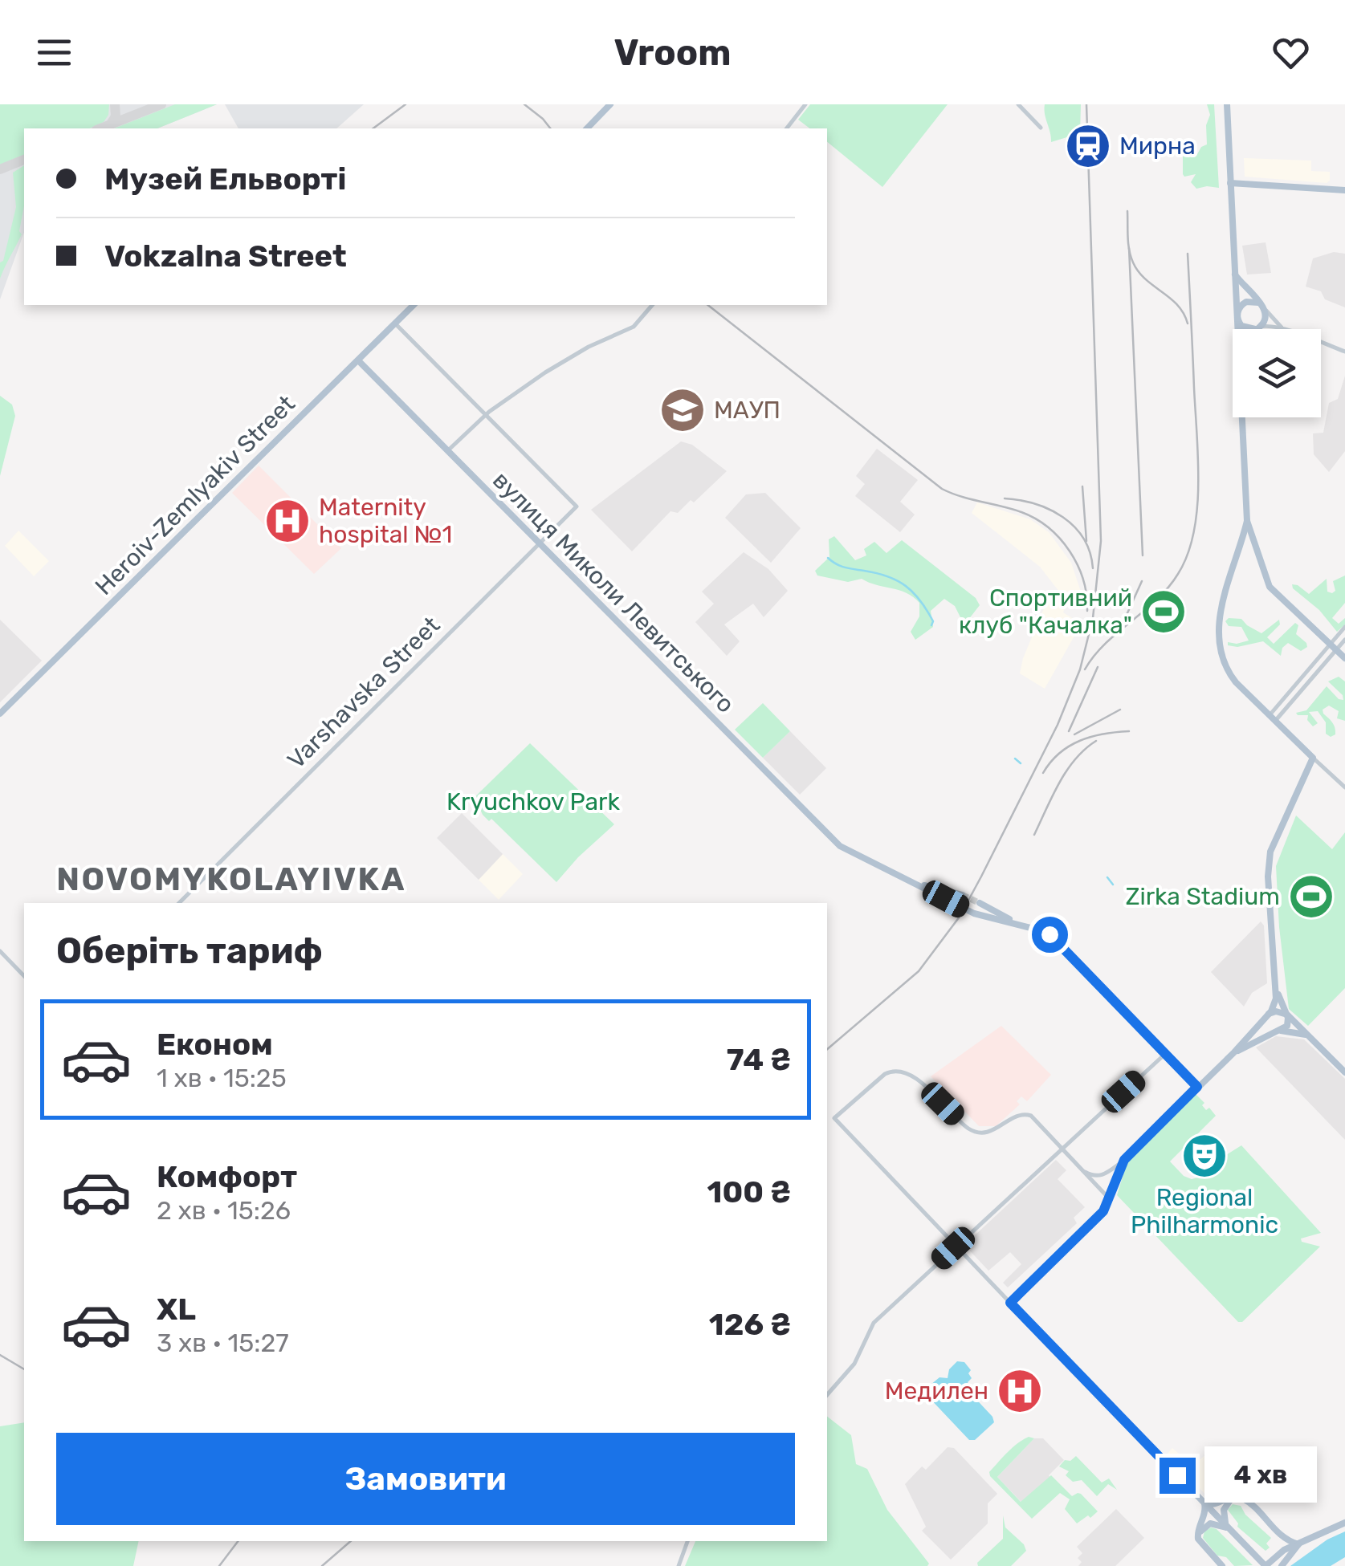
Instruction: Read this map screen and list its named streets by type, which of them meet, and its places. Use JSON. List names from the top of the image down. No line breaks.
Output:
{"streets":{"main road":["Heroiv-Zemlyakiv Street","вулиця Миколи Левитського"],"street":["Varshavska Street"]},"crossings":[["Heroiv-Zemlyakiv Street","вулиця Миколи Левитського"],["вулиця Миколи Левитського","Varshavska Street"]],"districts":["NOVOMYKOLAYIVKA"],"parks":["Kryuchkov Park"],"places":{"station":["Мирна"],"school or university":["МАУП"],"hospital":["Maternity hospital №1","Медилен"],"sports":["Спортивний клуб \"Качалка\"","Zirka Stadium"],"theatre":["Regional Philharmonic"]},"page":{"header":"Vroom","banner":["Музей Ельворті","Vokzalna Street"],"heading":"Оберіть тариф","list":[{"name":"Економ","note":"1 хв · 15:25","value":"74 ₴"},{"name":"Комфорт","note":"2 хв · 15:26","value":"100 ₴"},{"name":"XL","note":"3 хв · 15:27","value":"126 ₴"}],"buttons":"Замовити","bubble":"4 хв"}}
